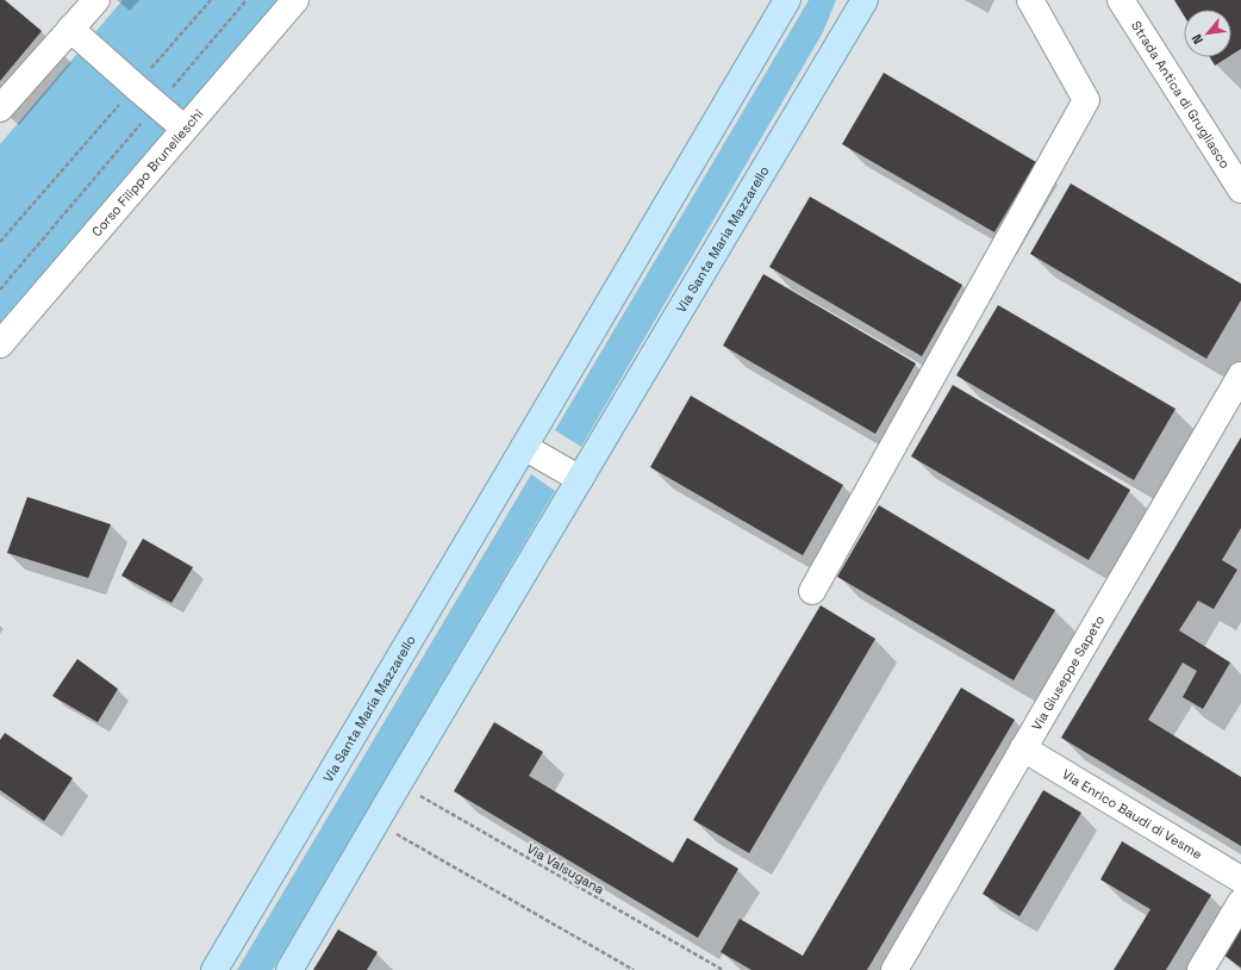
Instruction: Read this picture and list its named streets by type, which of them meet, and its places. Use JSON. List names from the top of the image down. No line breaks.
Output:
{"streets":{"main road":["Via Santa Maria Mazzarello"],"street":["Strada Antica di Grugliasco","Corso Filippo Brunelleschi","Via Giuseppe Sapeto","Via Enrico Baudi di Vesme"],"path":["Via Valsugana"]},"crossings":[["Via Santa Maria Mazzarello","Via Valsugana"],["Via Giuseppe Sapeto","Via Enrico Baudi di Vesme"]],"north":"bottom left"}
